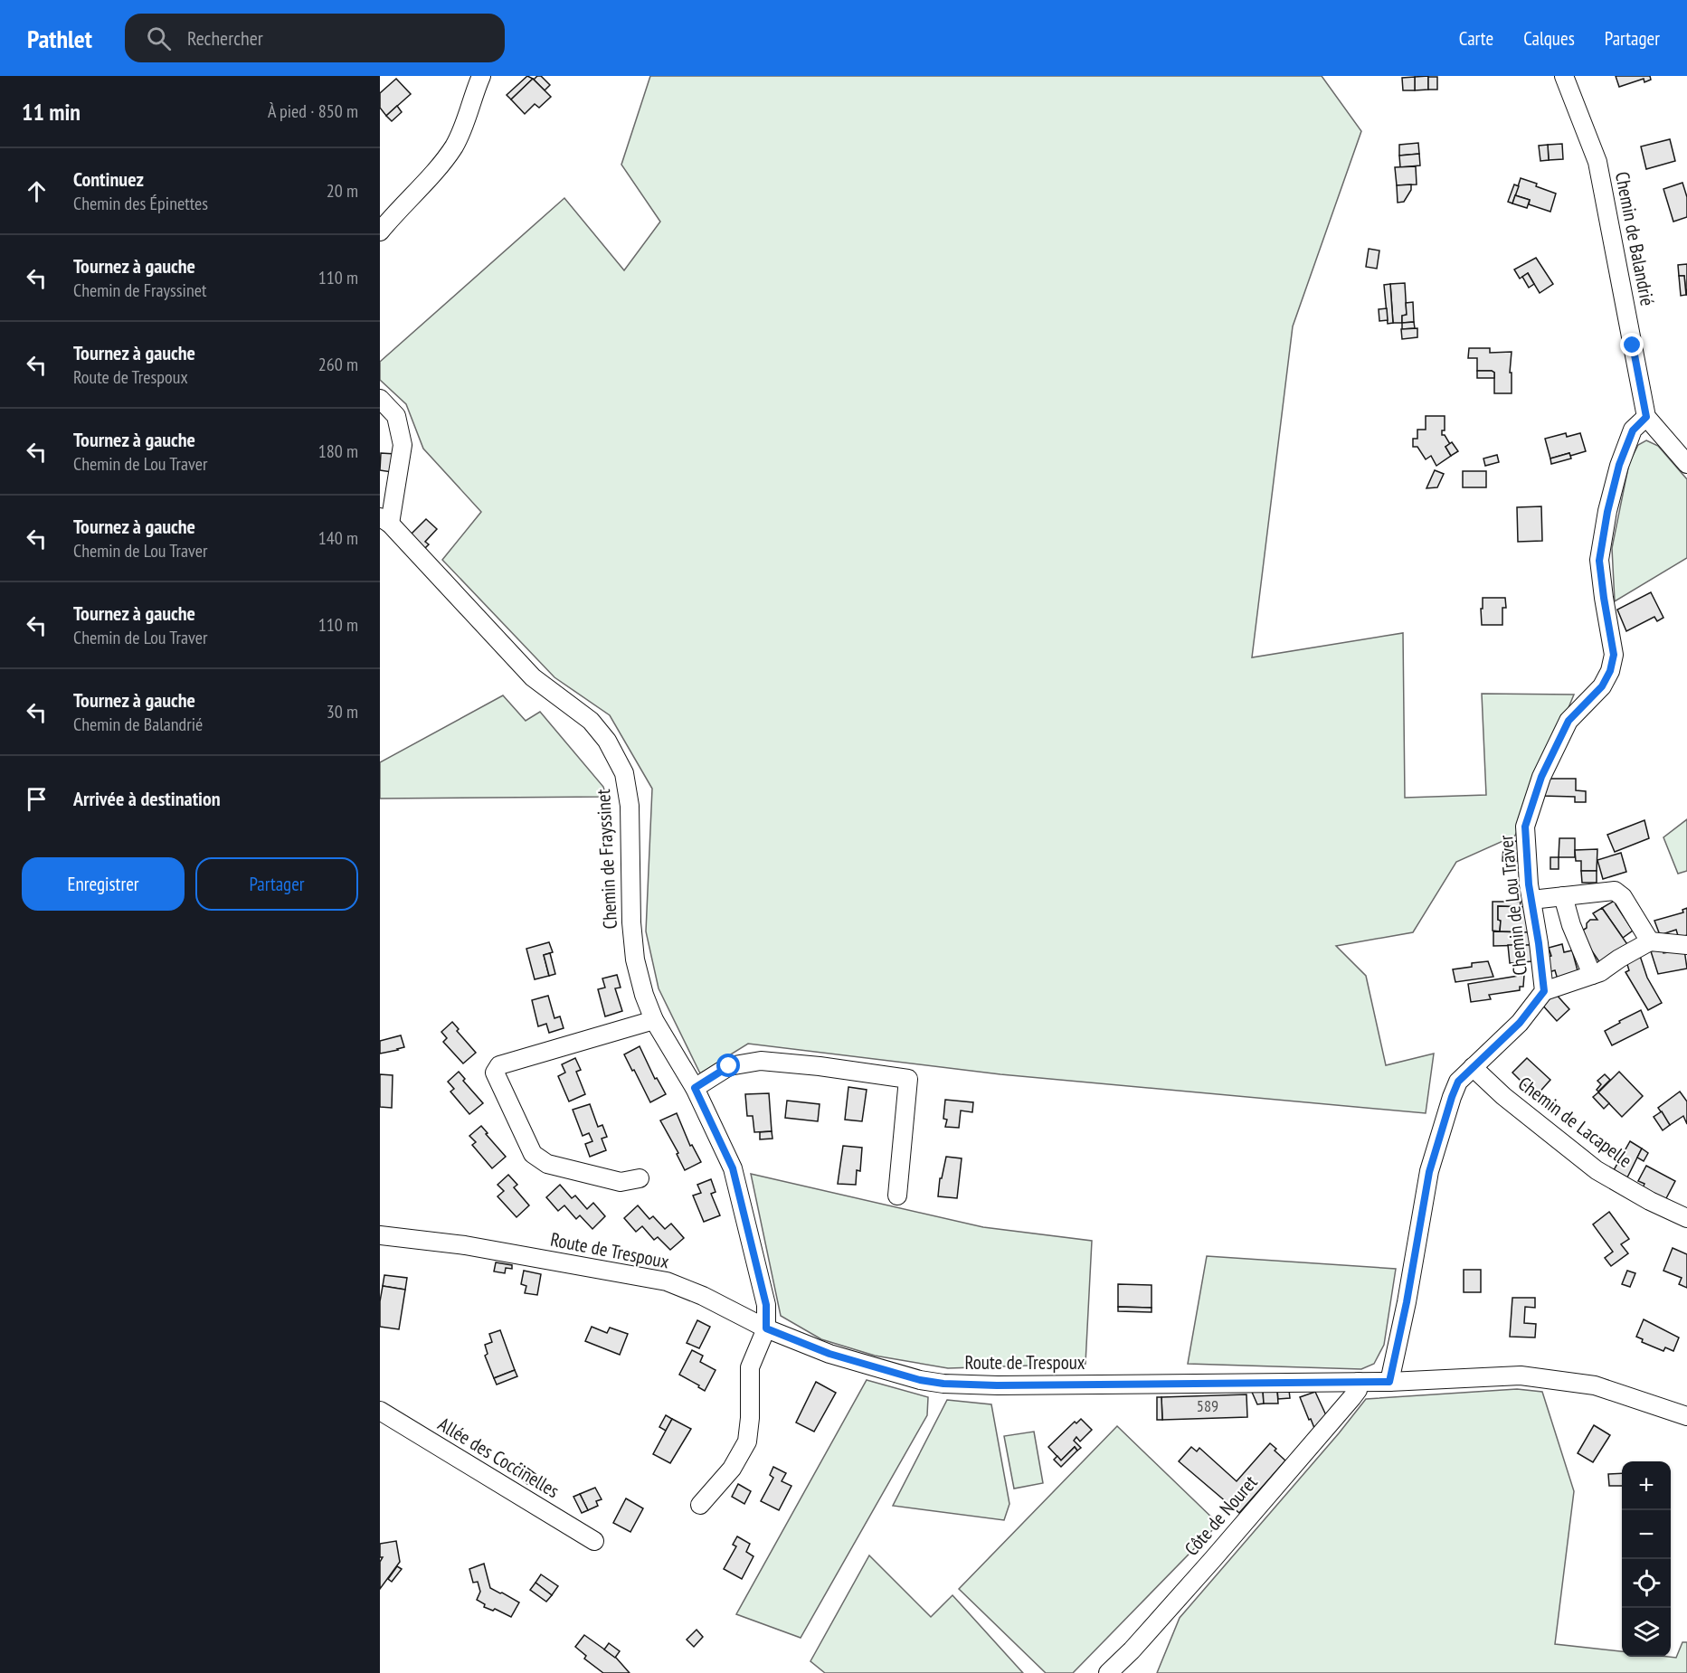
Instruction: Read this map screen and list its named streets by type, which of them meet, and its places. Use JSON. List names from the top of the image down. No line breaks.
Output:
{"streets":{"street":["Chemin de Balandrié","Chemin de Frayssinet","Chemin de Lou Traver","Chemin de Lacapelle","Route de Trespoux","Allée des Coccinelles","Côte de Nouret"]},"crossings":[["Chemin de Balandrié","Chemin de Lou Traver"],["Chemin de Frayssinet","Route de Trespoux"],["Chemin de Lou Traver","Chemin de Lacapelle"],["Chemin de Lou Traver","Route de Trespoux"],["Route de Trespoux","Côte de Nouret"]],"house_numbers":["589"],"page":{"header":"Pathlet","search":"Rechercher","nav":["Carte","Calques","Partager"],"heading":["11 min","À pied · 850 m"],"list":[["Continuez","Chemin des Épinettes","20 m"],["Tournez à gauche","Chemin de Frayssinet","110 m"],["Tournez à gauche","Route de Trespoux","260 m"],["Tournez à gauche","Chemin de Lou Traver","180 m"],["Tournez à gauche","Chemin de Lou Traver","140 m"],["Tournez à gauche","Chemin de Lou Traver","110 m"],["Tournez à gauche","Chemin de Balandrié","30 m"],"Arrivée à destination"],"buttons":["Enregistrer","Partager"],"map_buttons":["+","−"]}}
